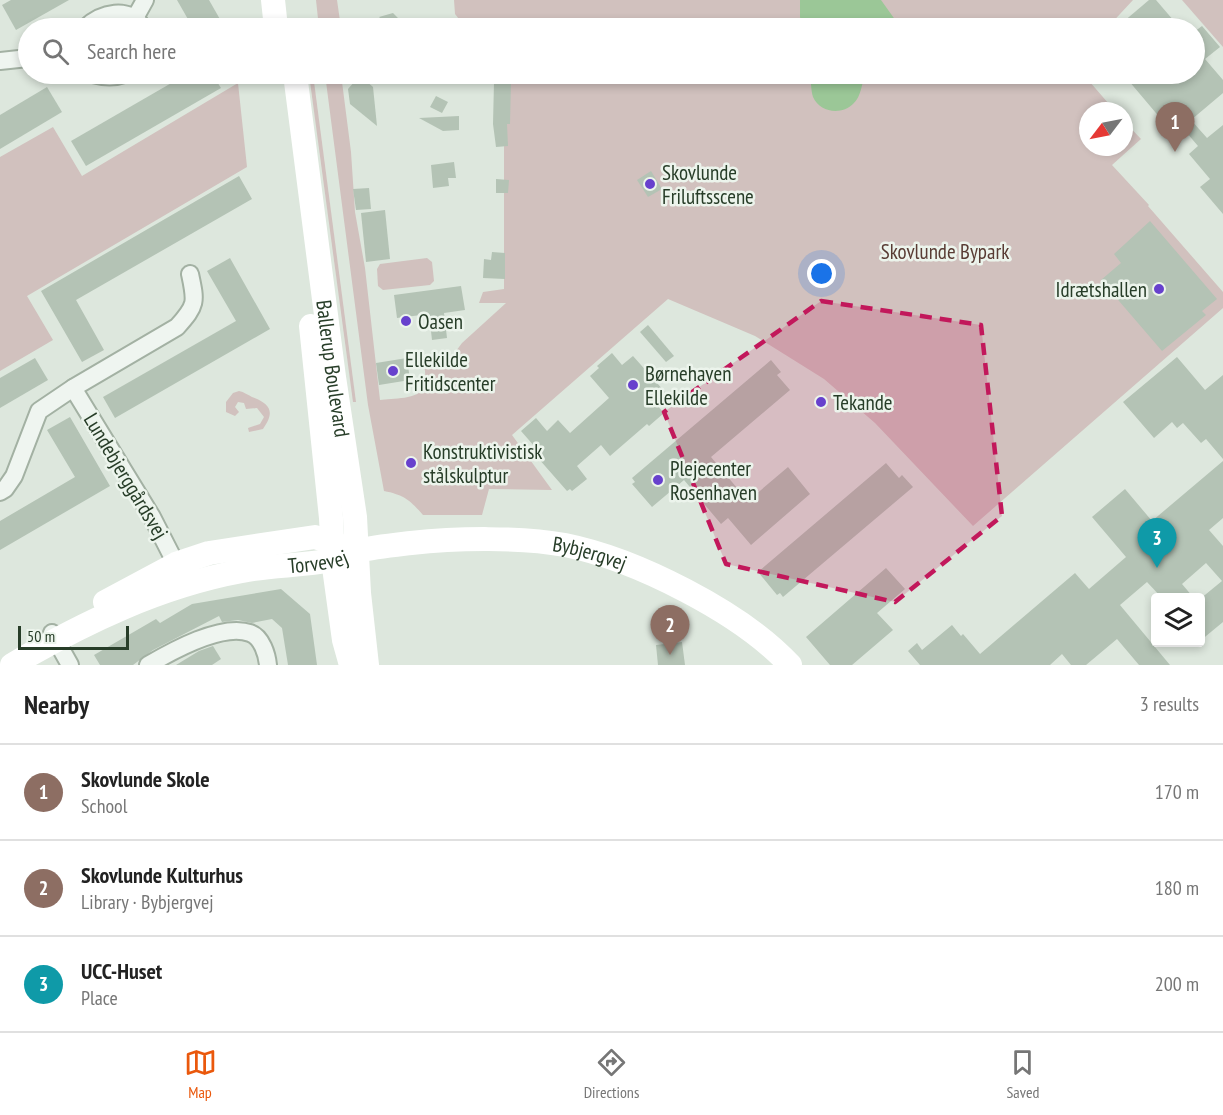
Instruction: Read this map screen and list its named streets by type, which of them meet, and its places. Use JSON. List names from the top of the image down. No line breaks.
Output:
{"streets":{"street":["Ballerup Boulevard","Lundebjerggårdsvej","Bybjergvej","Torvevej"]},"crossings":[["Ballerup Boulevard","Bybjergvej"],["Ballerup Boulevard","Torvevej"],["Lundebjerggårdsvej","Torvevej"],["Bybjergvej","Torvevej"]],"parks":["Skovlunde Bypark"],"places":["Skovlunde Friluftsscene","Idrætshallen","Oasen","Ellekilde Fritidscenter","Børnehaven Ellekilde","Tekande","Konstruktivistisk stålskulptur","Plejecenter Rosenhaven"],"scale_bar":"50 m","north":"bottom left","page":{"search":"Search here","pins":["1","3","2"],"scale":"50 m","heading":["Nearby","3 results"],"list":[{"mark":"1","name":"Skovlunde Skole","note":"School","value":"170 m"},{"mark":"2","name":"Skovlunde Kulturhus","note":"Library · Bybjergvej","value":"180 m"},{"mark":"3","name":"UCC-Huset","note":"Place","value":"200 m"}],"nav":["Map","Directions","Saved"]}}
